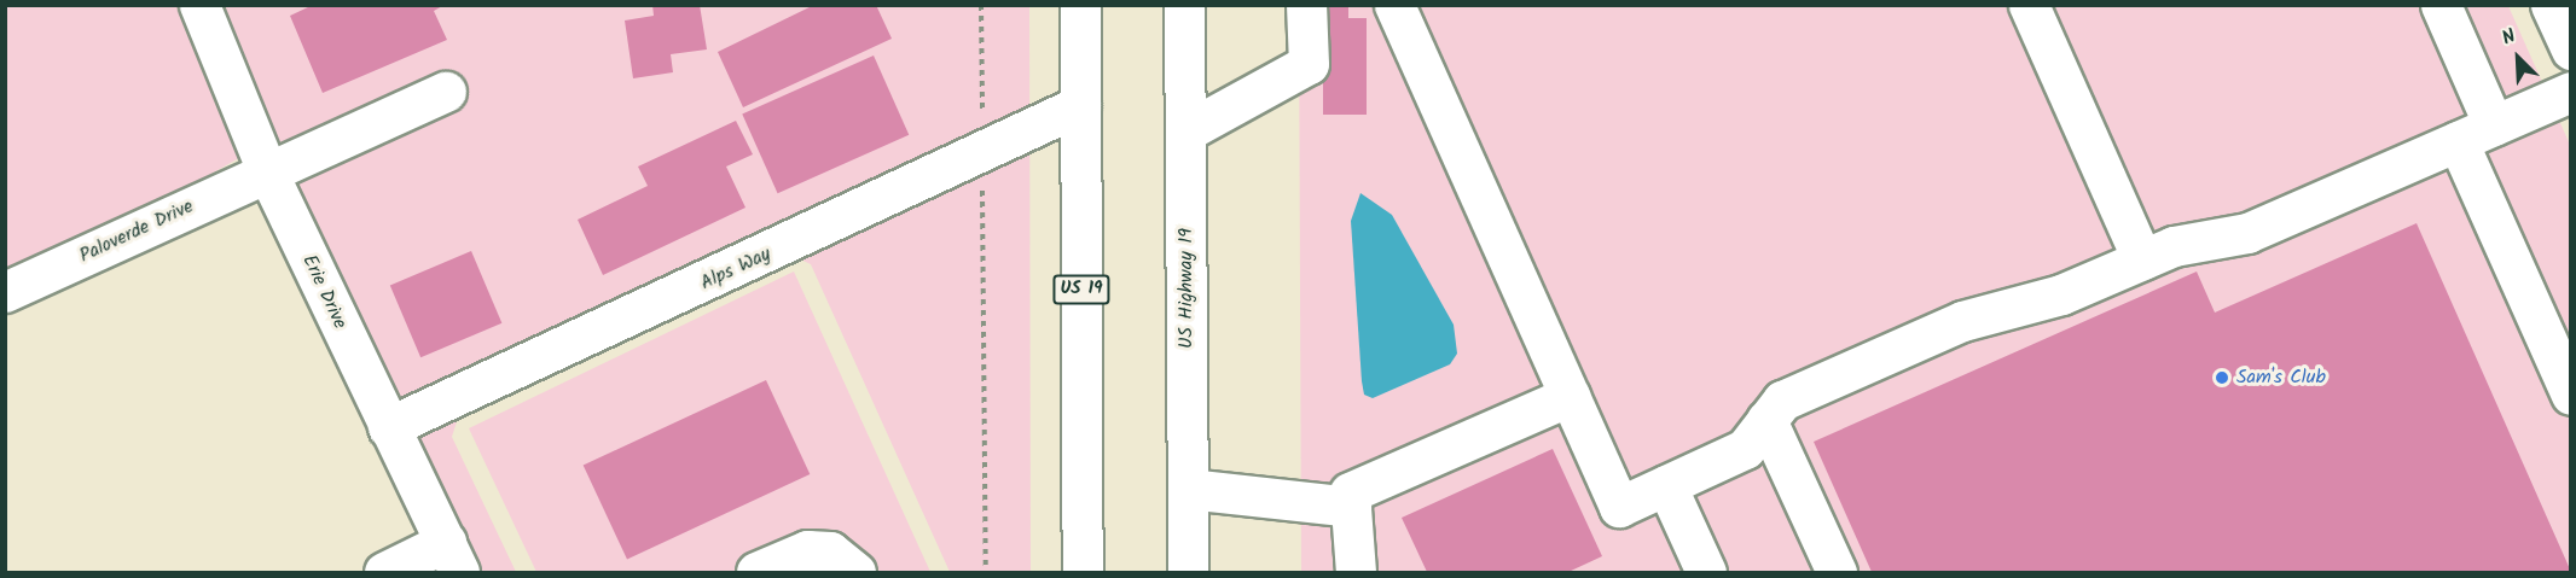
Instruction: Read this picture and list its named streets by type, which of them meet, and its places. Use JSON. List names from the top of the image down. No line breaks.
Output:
{"streets":{"main road":["Paloverde Drive","Alps Way","US Highway 19","US 19","Erie Drive"]},"crossings":[["Paloverde Drive","Erie Drive"],["Alps Way","US 19"],["Alps Way","Erie Drive"]],"places":["Sam's Club"],"north":"top left"}
